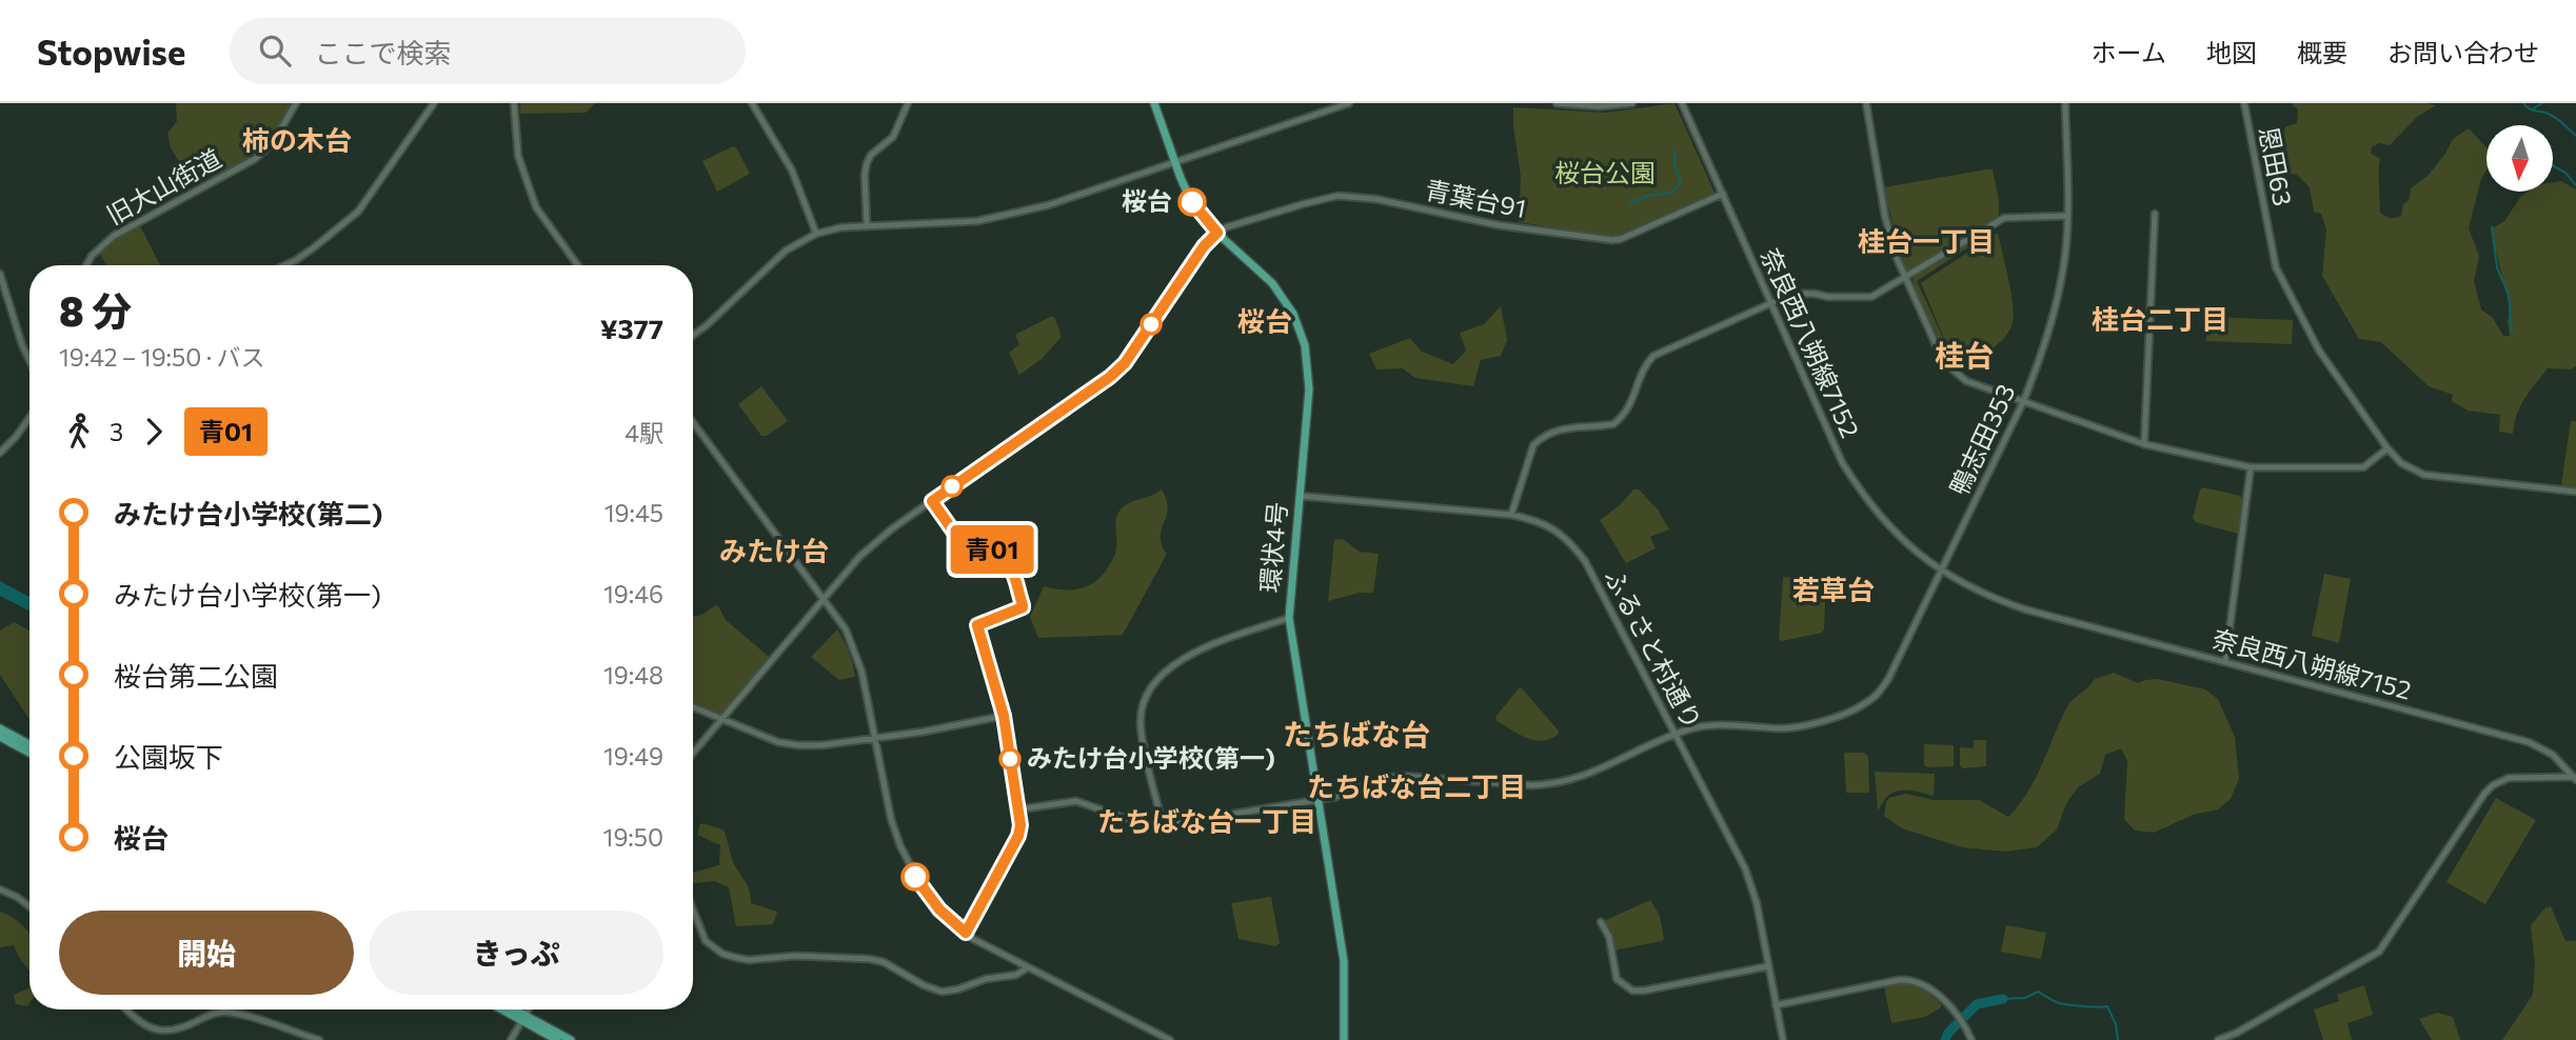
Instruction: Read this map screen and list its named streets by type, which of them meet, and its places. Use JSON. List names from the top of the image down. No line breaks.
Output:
{"streets":{"main road":["環状4号"],"street":["恩田63","旧大山街道","青葉台91","奈良西八朔線7152","鴨志田353","ふるさと村通り"]},"crossings":[["青葉台91","奈良西八朔線7152"],["青葉台91","環状4号"],["奈良西八朔線7152","鴨志田353"],["鴨志田353","環状4号"],["鴨志田353","ふるさと村通り"],["環状4号","ふるさと村通り"]],"districts":["柿の木台","桂台一丁目","桂台二丁目","桜台","桂台","みたけ台","若草台","たちばな台","たちばな台二丁目","たちばな台一丁目"],"parks":["桜台公園"],"places":["桜台","みたけ台小学校(第一)"],"lines":["bus line 青01"],"north":"bottom","page":{"header":"Stopwise","search":"ここで検索","nav":["ホーム","地図","概要","お問い合わせ"],"on_map":"青01","heading":["8 分","19:42 – 19:50 · バス","¥377"],"legs":["3","青01","4駅"],"list":[{"name":"みたけ台小学校(第二)","value":"19:45"},{"name":"みたけ台小学校(第一)","value":"19:46"},{"name":"桜台第二公園","value":"19:48"},{"name":"公園坂下","value":"19:49"},{"name":"桜台","value":"19:50"}],"buttons":["開始","きっぷ"]}}
